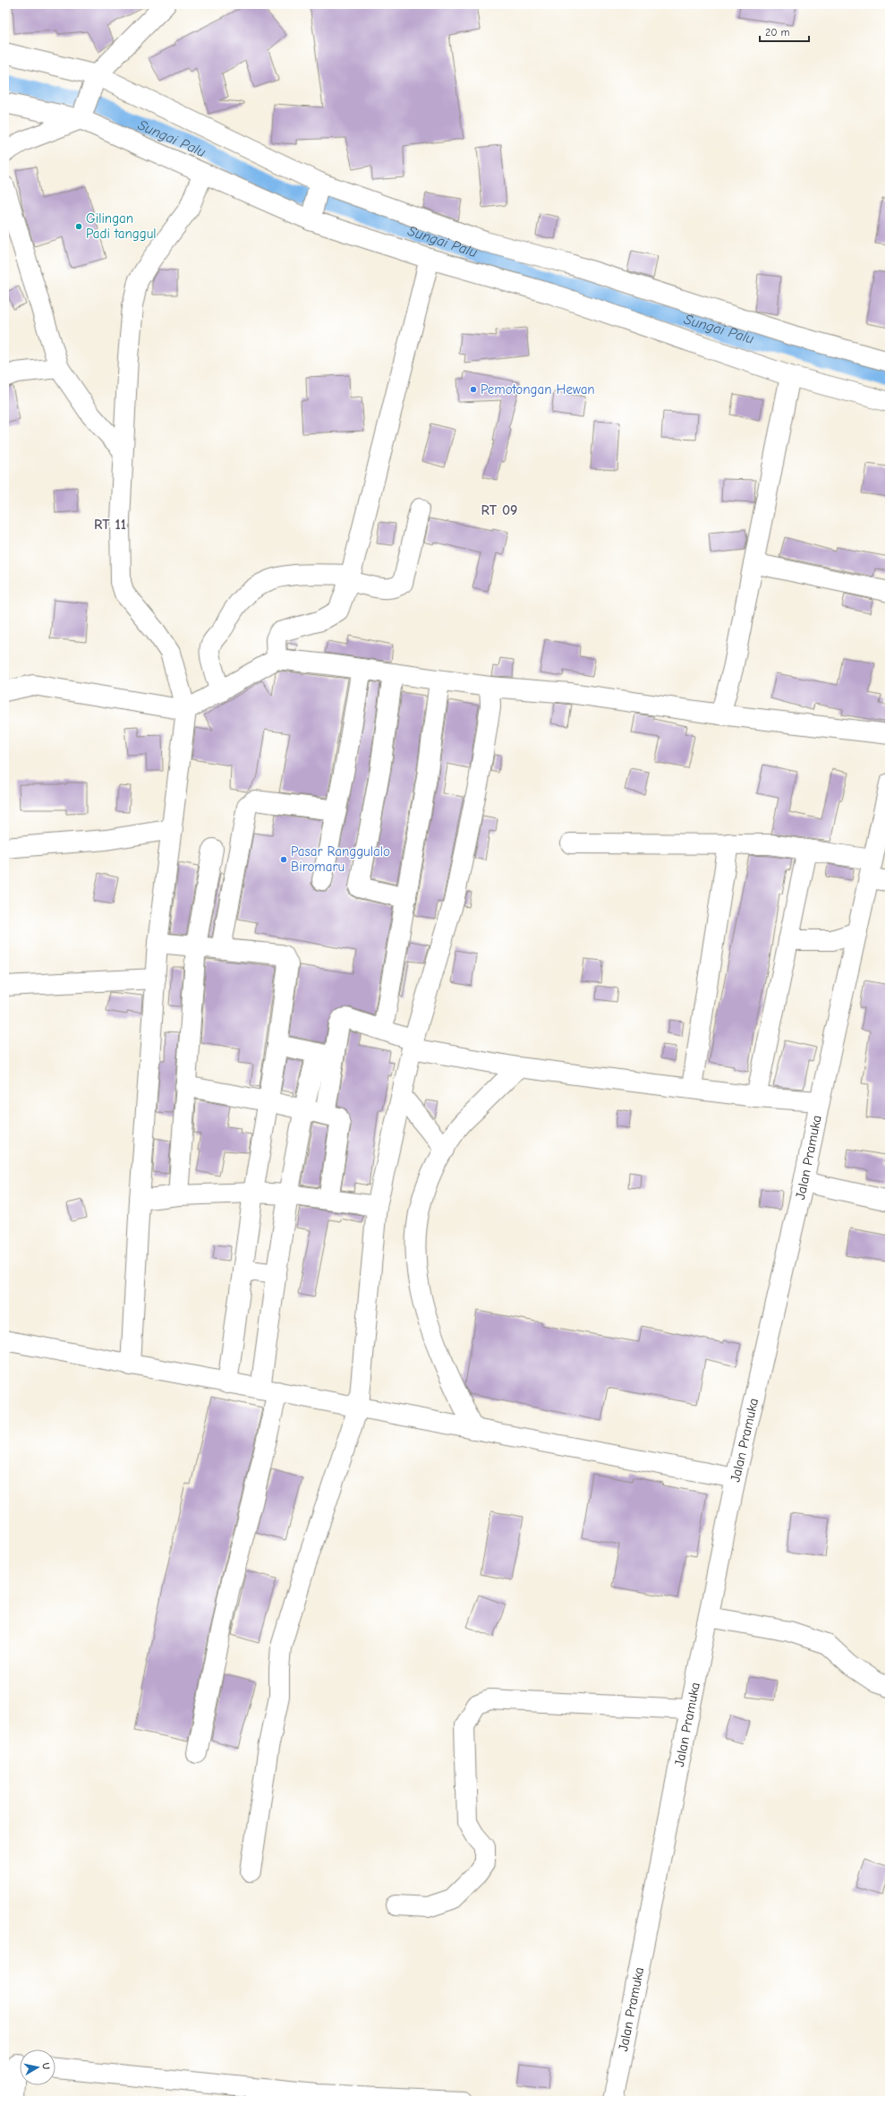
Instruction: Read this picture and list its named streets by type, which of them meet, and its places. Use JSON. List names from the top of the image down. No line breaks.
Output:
{"streets":{"street":["Jalan Pramuka"]},"districts":["RT 09","RT 11"],"water":["Sungai Palu"],"places":["Gilingan Padi tanggul","Pemotongan Hewan","Pasar Ranggulalo Biromaru"],"scale_bar":"20 m","north":"right"}
